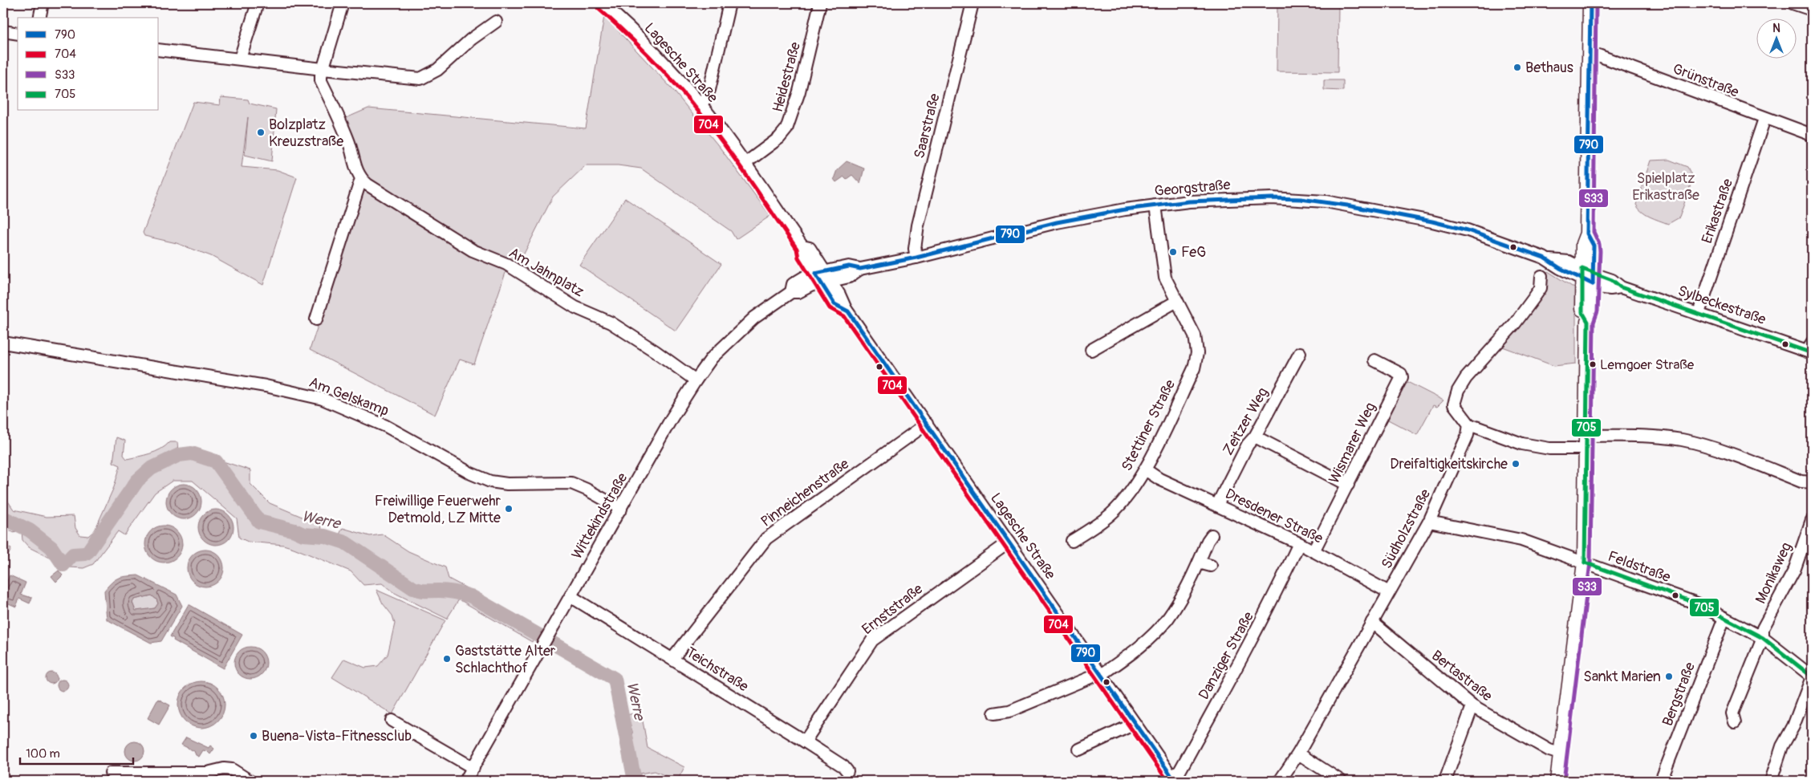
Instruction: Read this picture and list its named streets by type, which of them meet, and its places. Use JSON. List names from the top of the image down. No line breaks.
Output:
{"streets":{"street":["Lagesche Straße","Heidestraße","Grünstraße","Saarstraße","Georgstraße","Erikastraße","Am Jahnplatz","Sylbeckestraße","Am Gelskamp","Zeitzer Weg","Stettiner Straße","Wismarer Weg","Pinneichenstraße","Wittekindstraße","Dresdener Straße","Südholzstraße","Feldstraße","Monikaweg","Ernststraße","Danziger Straße","Teichstraße","Bertastraße","Bergstraße"]},"crossings":[["Lagesche Straße","Heidestraße"],["Lagesche Straße","Georgstraße"],["Lagesche Straße","Pinneichenstraße"],["Lagesche Straße","Wittekindstraße"],["Lagesche Straße","Ernststraße"],["Lagesche Straße","Danziger Straße"],["Grünstraße","Erikastraße"],["Saarstraße","Georgstraße"],["Georgstraße","Sylbeckestraße"],["Georgstraße","Stettiner Straße"],["Georgstraße","Wittekindstraße"],["Erikastraße","Sylbeckestraße"],["Am Jahnplatz","Wittekindstraße"],["Am Gelskamp","Wittekindstraße"],["Zeitzer Weg","Dresdener Straße"],["Stettiner Straße","Dresdener Straße"],["Wismarer Weg","Dresdener Straße"],["Pinneichenstraße","Teichstraße"],["Wittekindstraße","Teichstraße"],["Dresdener Straße","Südholzstraße"],["Dresdener Straße","Danziger Straße"],["Südholzstraße","Feldstraße"],["Südholzstraße","Bertastraße"],["Feldstraße","Monikaweg"],["Feldstraße","Bergstraße"],["Ernststraße","Teichstraße"]],"water":["Werre"],"parks":["Spielplatz Erikastraße"],"places":["Bethaus","Bolzplatz Kreuzstraße","FeG","Lemgoer Straße","Dreifaltigkeitskirche","Freiwillige Feuerwehr Detmold, LZ Mitte","Gaststätte Alter Schlachthof","Sankt Marien","Buena-Vista-Fitnessclub"],"lines":["transit line 790","transit line S33","transit line 704","transit line 705"],"legend":["790","704","S33","705"],"scale_bar":"100 m","north":"top"}
